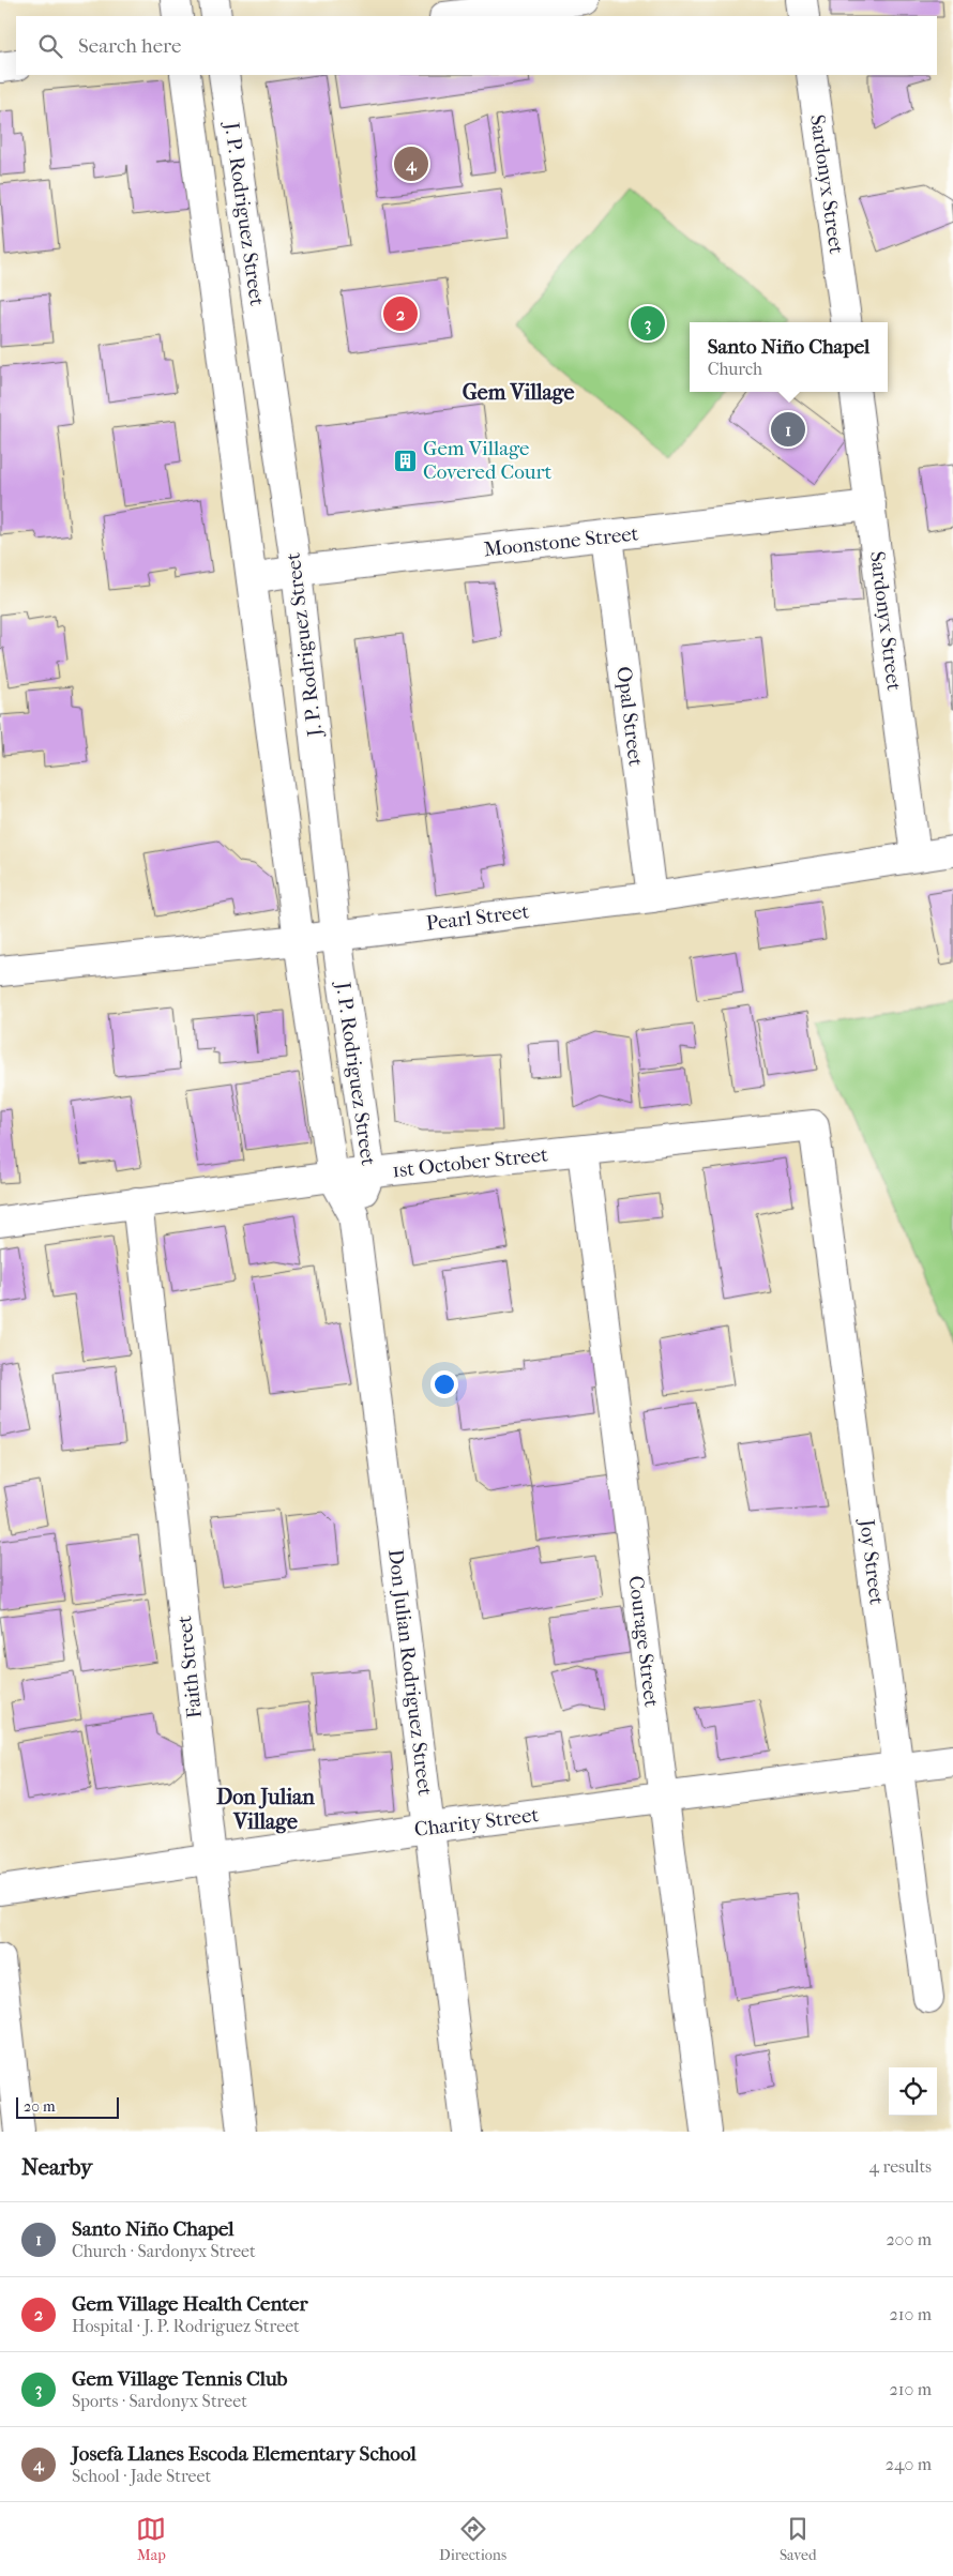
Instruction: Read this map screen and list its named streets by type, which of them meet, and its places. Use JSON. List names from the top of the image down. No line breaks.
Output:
{"streets":{"street":["Sardonyx Street","J. P. Rodriguez Street","Moonstone Street","Opal Street","Pearl Street","1st October Street","Joy Street","Courage Street","Faith Street","Don Julian Rodriguez Street","Charity Street"]},"crossings":[["Sardonyx Street","Moonstone Street"],["Sardonyx Street","Pearl Street"],["J. P. Rodriguez Street","Moonstone Street"],["J. P. Rodriguez Street","Pearl Street"],["J. P. Rodriguez Street","1st October Street"],["J. P. Rodriguez Street","Don Julian Rodriguez Street"],["Moonstone Street","Opal Street"],["Opal Street","Pearl Street"],["1st October Street","Joy Street"],["1st October Street","Courage Street"],["1st October Street","Faith Street"],["Joy Street","Charity Street"],["Courage Street","Charity Street"],["Faith Street","Charity Street"],["Don Julian Rodriguez Street","Charity Street"]],"districts":["Gem Village","Don Julian Village"],"places":{"building":["Gem Village Covered Court"]},"scale_bar":"20 m","page":{"search":"Search here","pins":["4","2","3","1"],"popup":["Santo Niño Chapel","Church"],"scale":"20 m","heading":["Nearby","4 results"],"list":[{"mark":"1","name":"Santo Niño Chapel","note":"Church · Sardonyx Street","value":"200 m"},{"mark":"2","name":"Gem Village Health Center","note":"Hospital · J. P. Rodriguez Street","value":"210 m"},{"mark":"3","name":"Gem Village Tennis Club","note":"Sports · Sardonyx Street","value":"210 m"},{"mark":"4","name":"Josefa Llanes Escoda Elementary School","note":"School · Jade Street","value":"240 m"}],"nav":["Map","Directions","Saved"]}}
